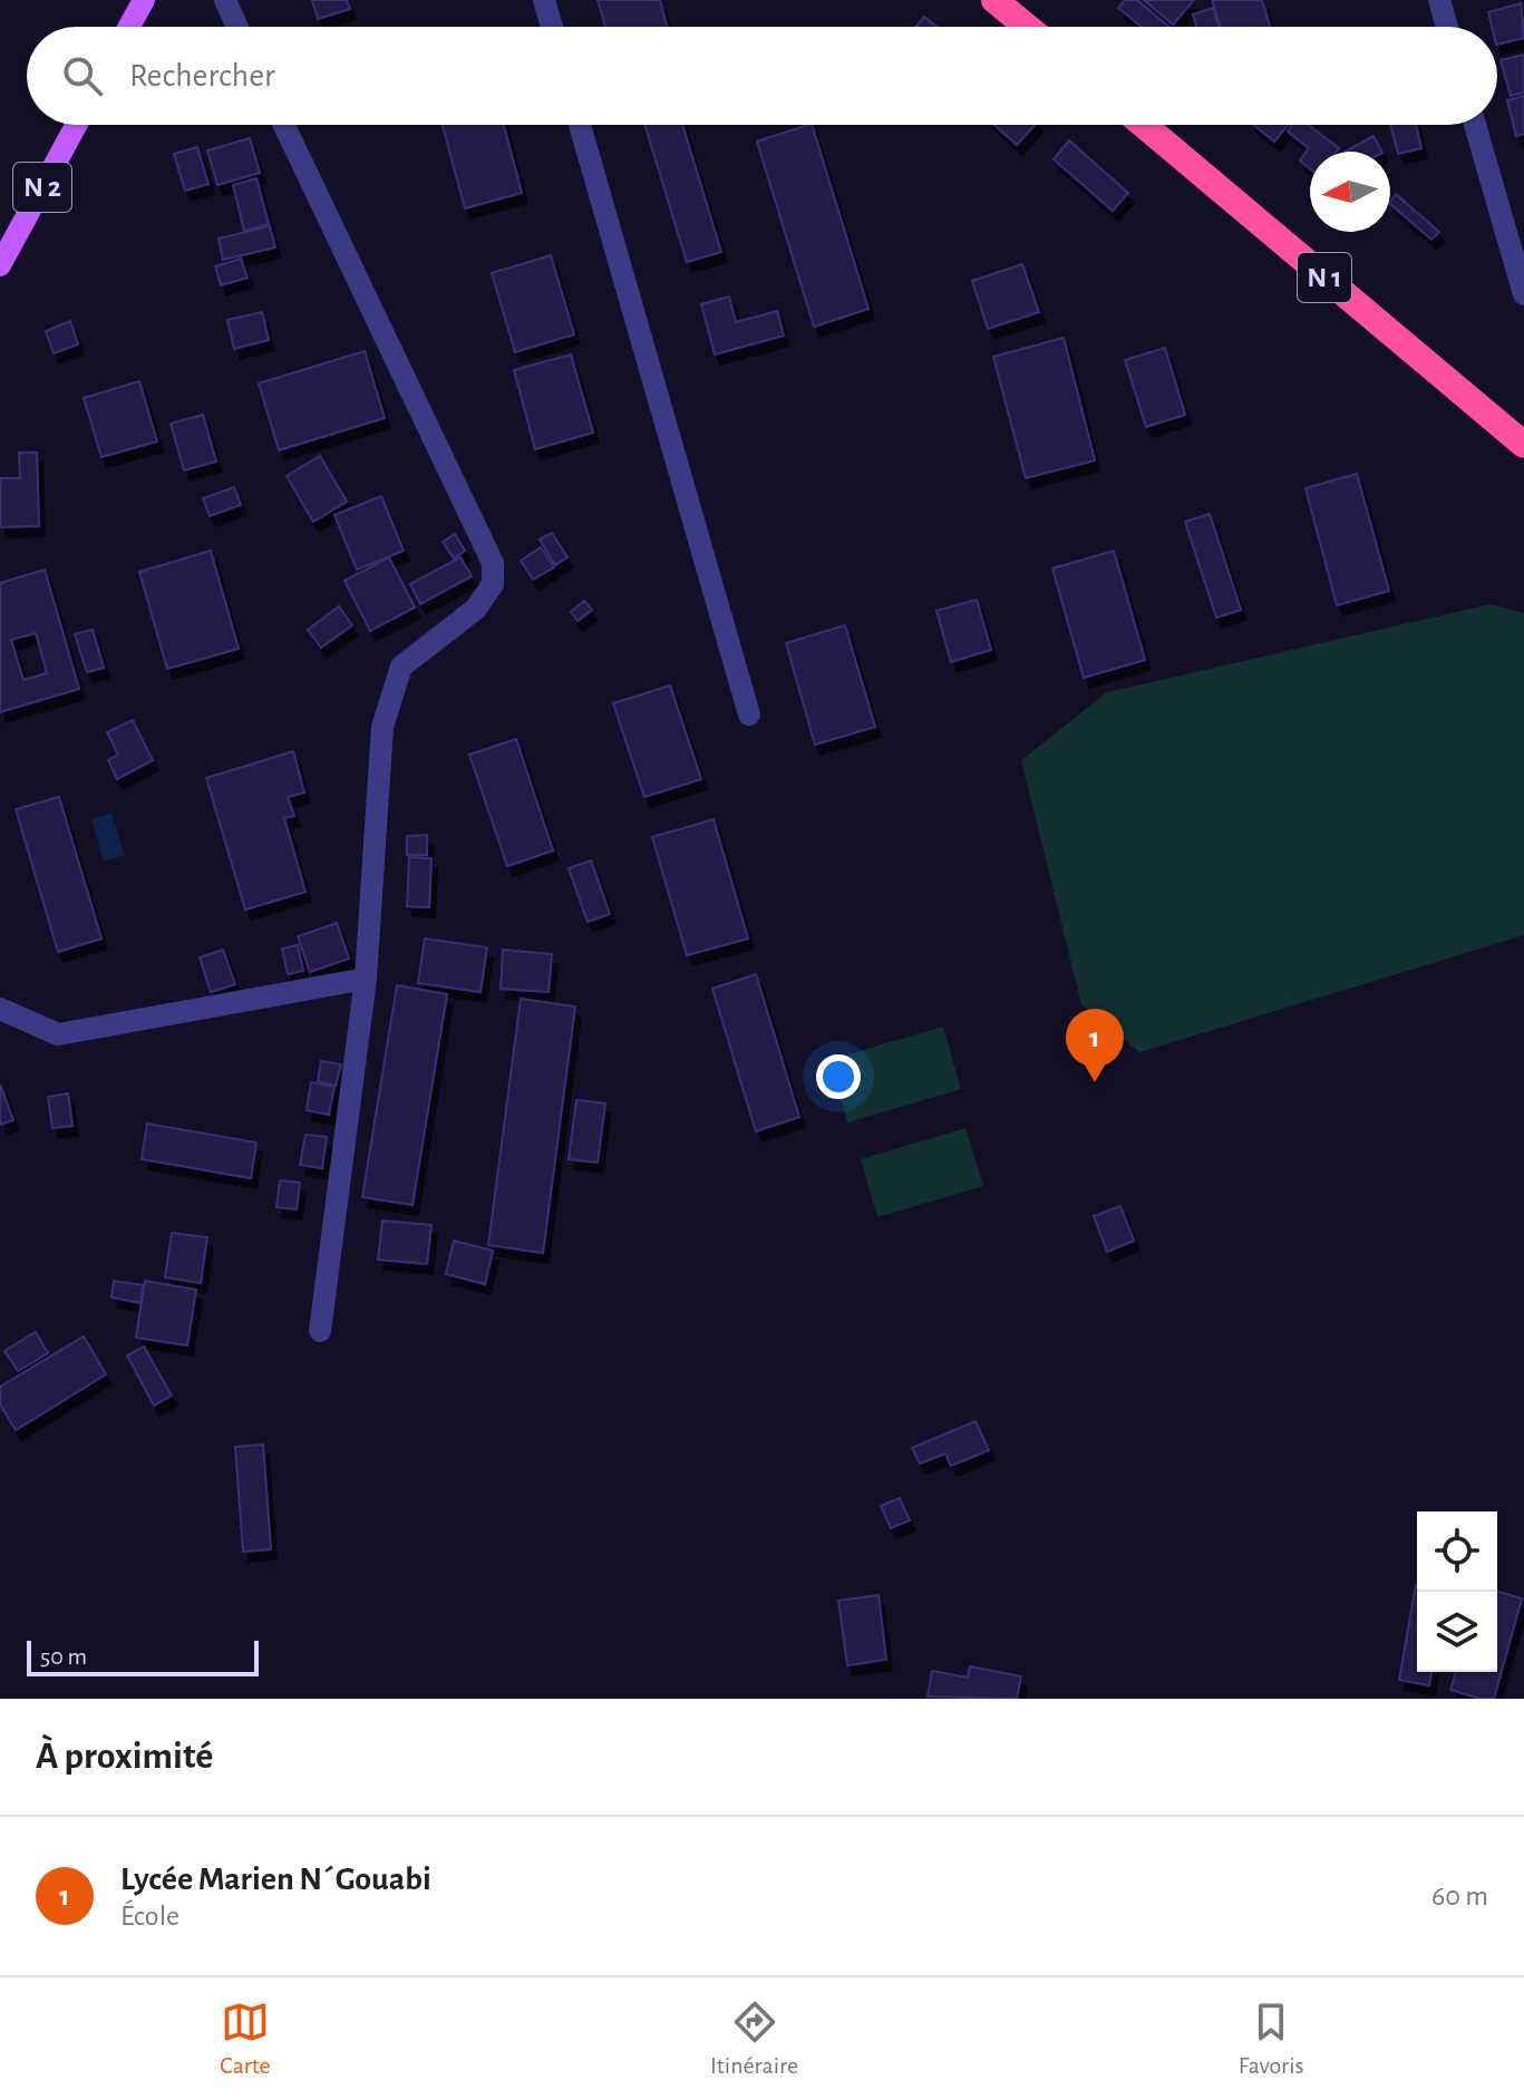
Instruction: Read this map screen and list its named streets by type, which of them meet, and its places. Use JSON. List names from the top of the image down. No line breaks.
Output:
{"streets":{"highway":["N 1"],"main road":["N 2"]},"scale_bar":"50 m","north":"left","page":{"search":"Rechercher","pins":"1","scale":"50 m","heading":"À proximité","list":[{"mark":"1","name":"Lycée Marien N´Gouabi","note":"École","value":"60 m"}],"nav":["Carte","Itinéraire","Favoris"]}}
